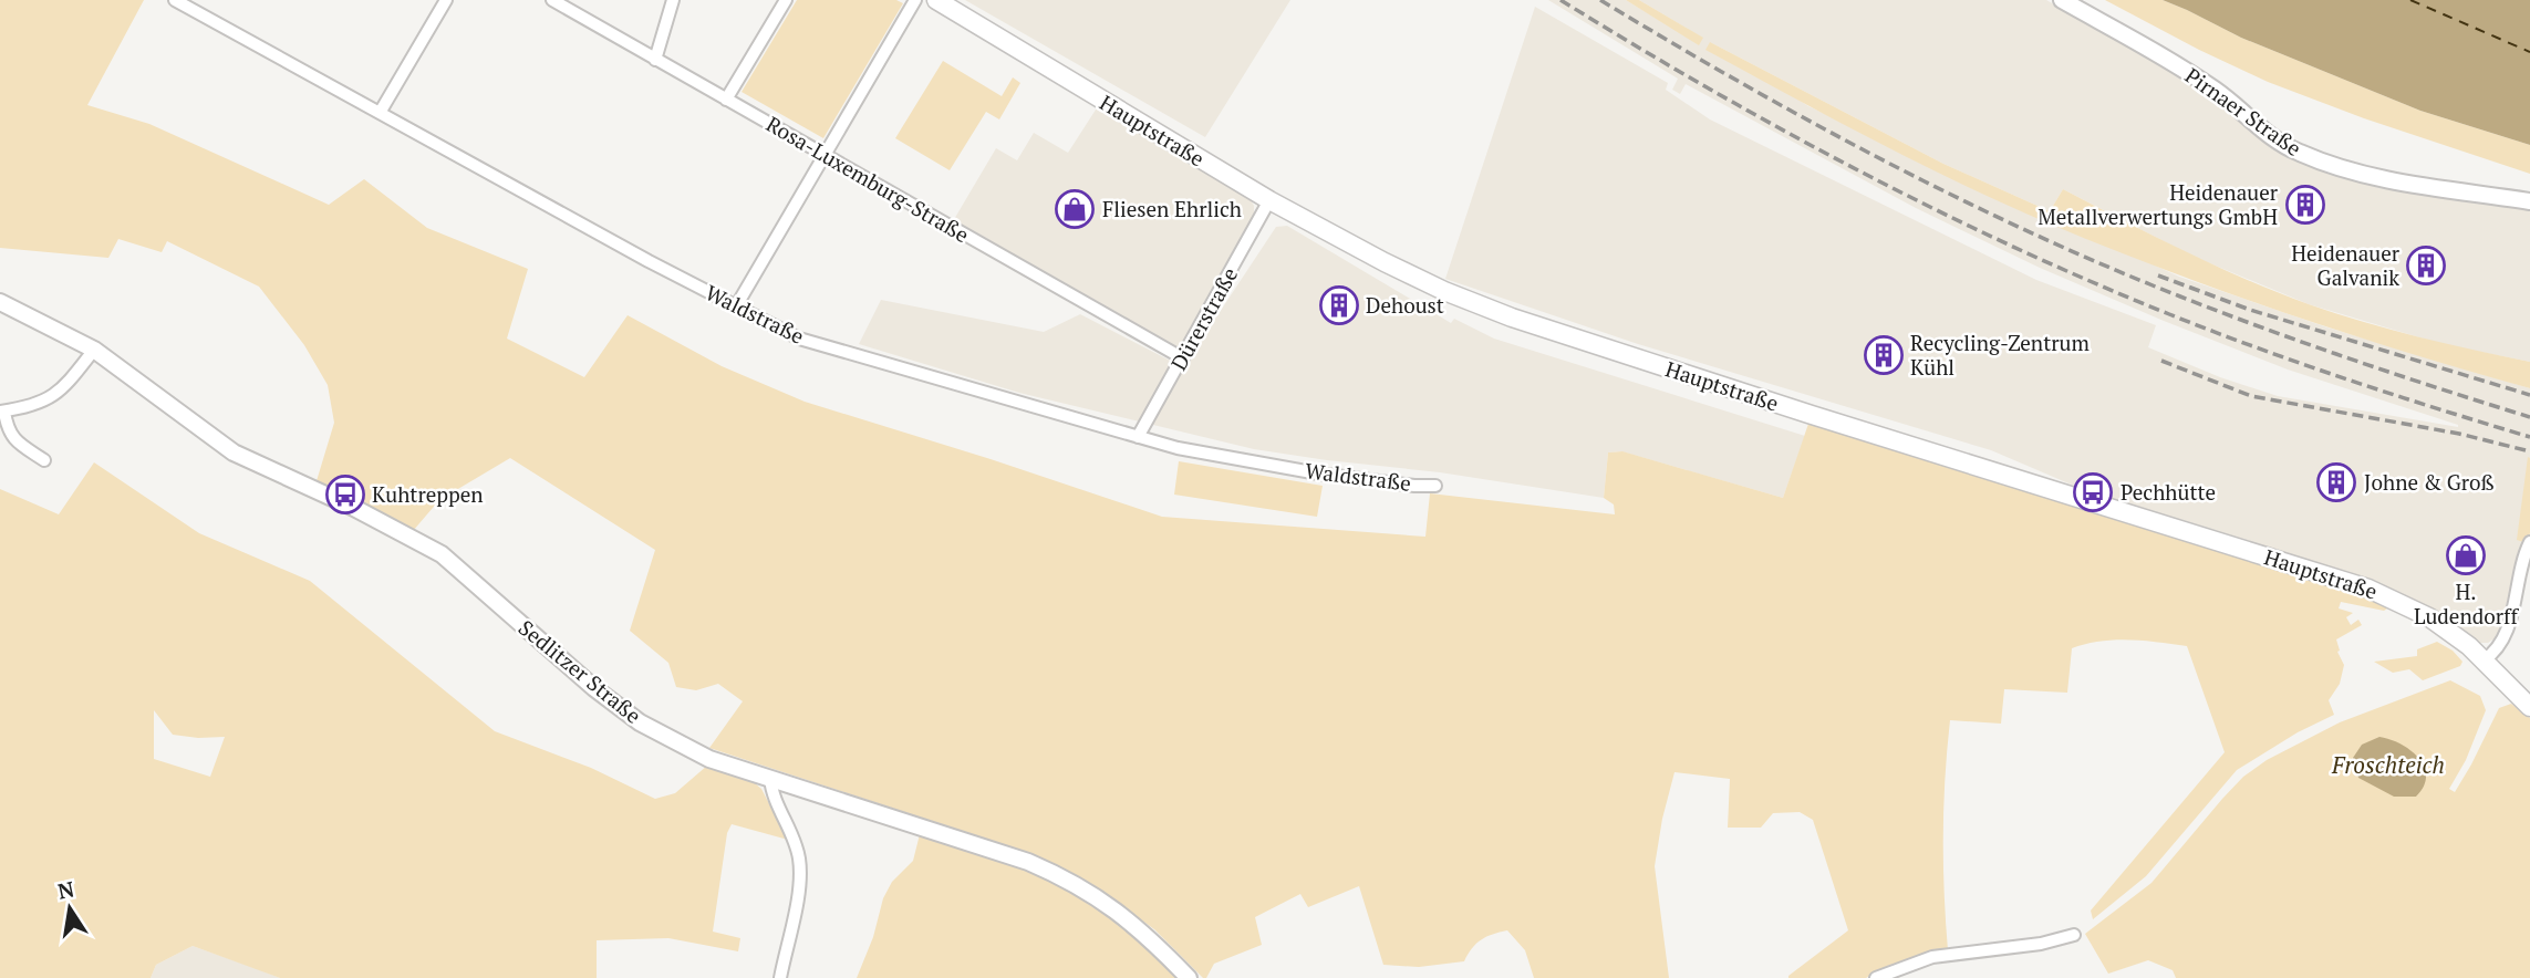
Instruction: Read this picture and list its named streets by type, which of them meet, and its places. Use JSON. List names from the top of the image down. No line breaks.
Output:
{"streets":{"main road":["Hauptstraße"],"street":["Pirnaer Straße","Rosa-Luxemburg-Straße","Waldstraße","Dürerstraße","Sedlitzer Straße"]},"crossings":[["Hauptstraße","Dürerstraße"],["Rosa-Luxemburg-Straße","Dürerstraße"],["Waldstraße","Dürerstraße"]],"water":["Froschteich"],"places":{"building":["Heidenauer Metallverwertungs GmbH","Heidenauer Galvanik","Dehoust","Recycling-Zentrum Kühl","Johne & Groß"],"shop":["Fliesen Ehrlich","H. Ludendorff"],"bus stop":["Pechhütte","Kuhtreppen"]},"north":"top"}
